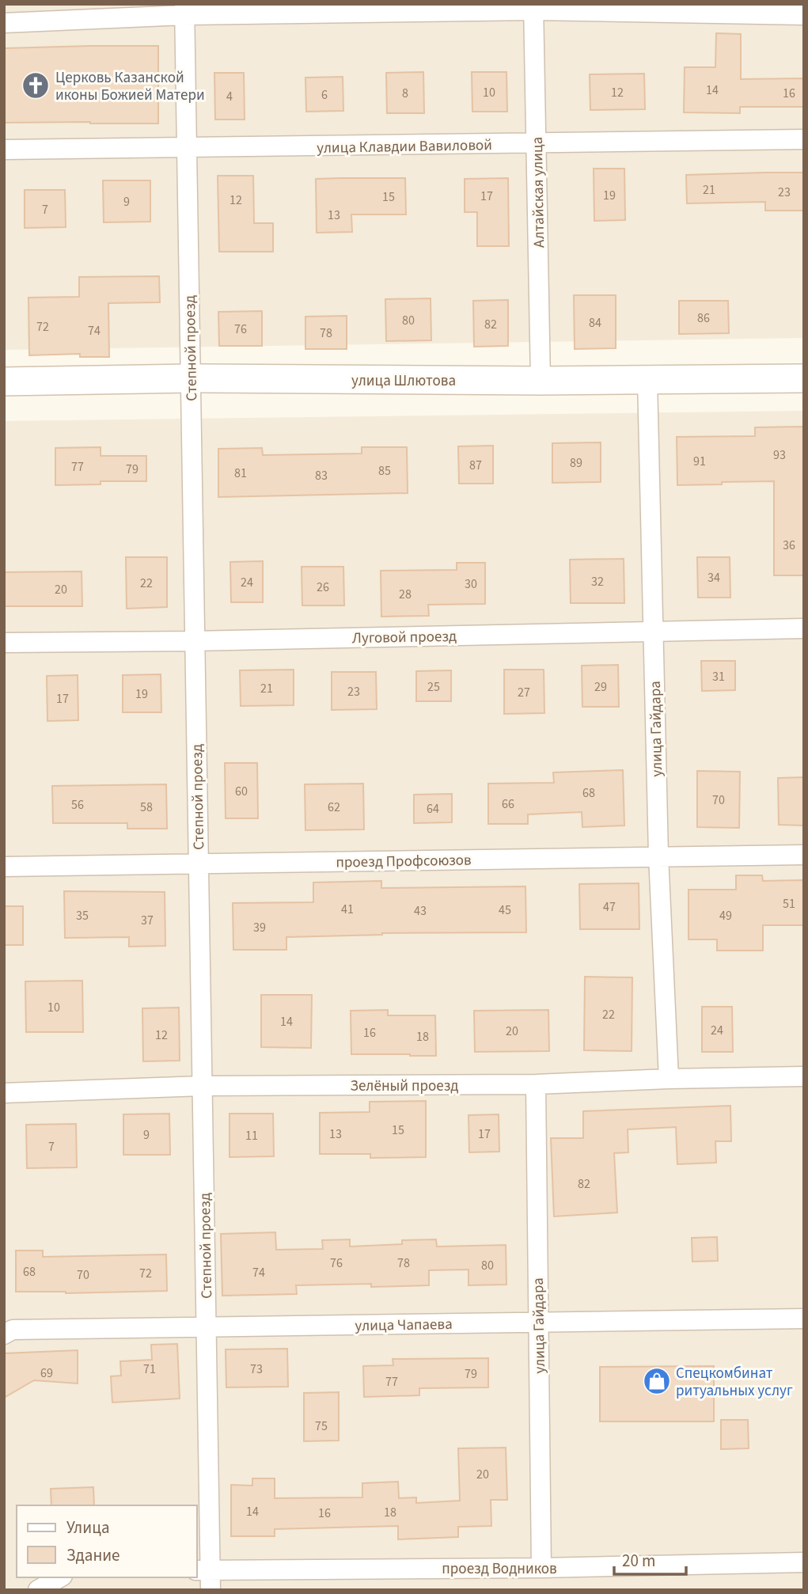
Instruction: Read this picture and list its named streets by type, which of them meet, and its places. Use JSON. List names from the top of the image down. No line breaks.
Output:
{"streets":{"main road":["улица Шлютова"],"street":["улица Клавдии Вавиловой","Алтайская улица","Степной проезд","Луговой проезд","улица Гайдара","проезд Профсоюзов","Зелёный проезд","улица Чапаева","проезд Водников"]},"crossings":[["улица Клавдии Вавиловой","Алтайская улица"],["улица Клавдии Вавиловой","Степной проезд"],["Алтайская улица","улица Шлютова"],["Степной проезд","улица Шлютова"],["Степной проезд","Луговой проезд"],["Степной проезд","проезд Профсоюзов"],["Степной проезд","Зелёный проезд"],["Степной проезд","улица Чапаева"],["Степной проезд","проезд Водников"],["улица Шлютова","улица Гайдара"],["Луговой проезд","улица Гайдара"],["улица Гайдара","проезд Профсоюзов"],["улица Гайдара","Зелёный проезд"],["улица Гайдара","улица Чапаева"],["улица Гайдара","проезд Водников"]],"places":{"church":["Церковь Казанской иконы Божией Матери"],"shop":["Спецкомбинат ритуальных услуг"]},"house_numbers":["14","10","12","8","16","6","4","21","23","19","17","15","12","9","7","13","86","80","84","82","72","76","74","78","93","91","89","87","77","79","85","81","83","36","34","32","24","22","30","26","20","28","31","25","29","21","23","27","19","17","60","68","70","66","56","58","62","64","51","47","41","45","43","35","49","37","39","10","22","14","24","20","16","12","18","15","13","17","9","11","7","82","76","78","80","68","74","72","70","71","73","69","79","77","75","20","14","18","16"],"legend":["Улица","Здание"],"scale_bar":"20 m"}
